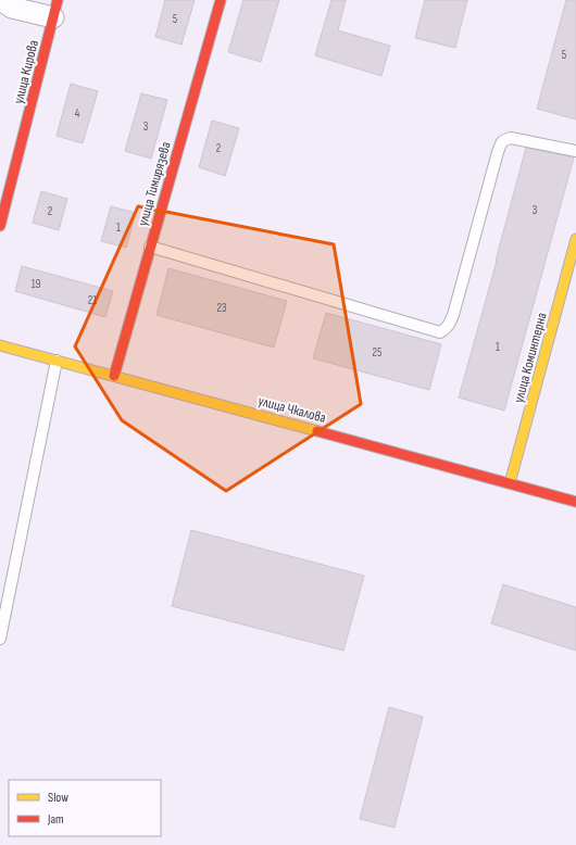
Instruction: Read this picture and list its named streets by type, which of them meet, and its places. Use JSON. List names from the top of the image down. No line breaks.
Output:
{"streets":{"street":["улица Кирова","улица Тимирязева","улица Коминтерна","улица Чкалова"]},"crossings":[["улица Тимирязева","улица Чкалова"],["улица Коминтерна","улица Чкалова"]],"house_numbers":["5","5","4","3","2","3","2","1","19","21","23","1","25"],"legend":["Slow","Jam"]}
